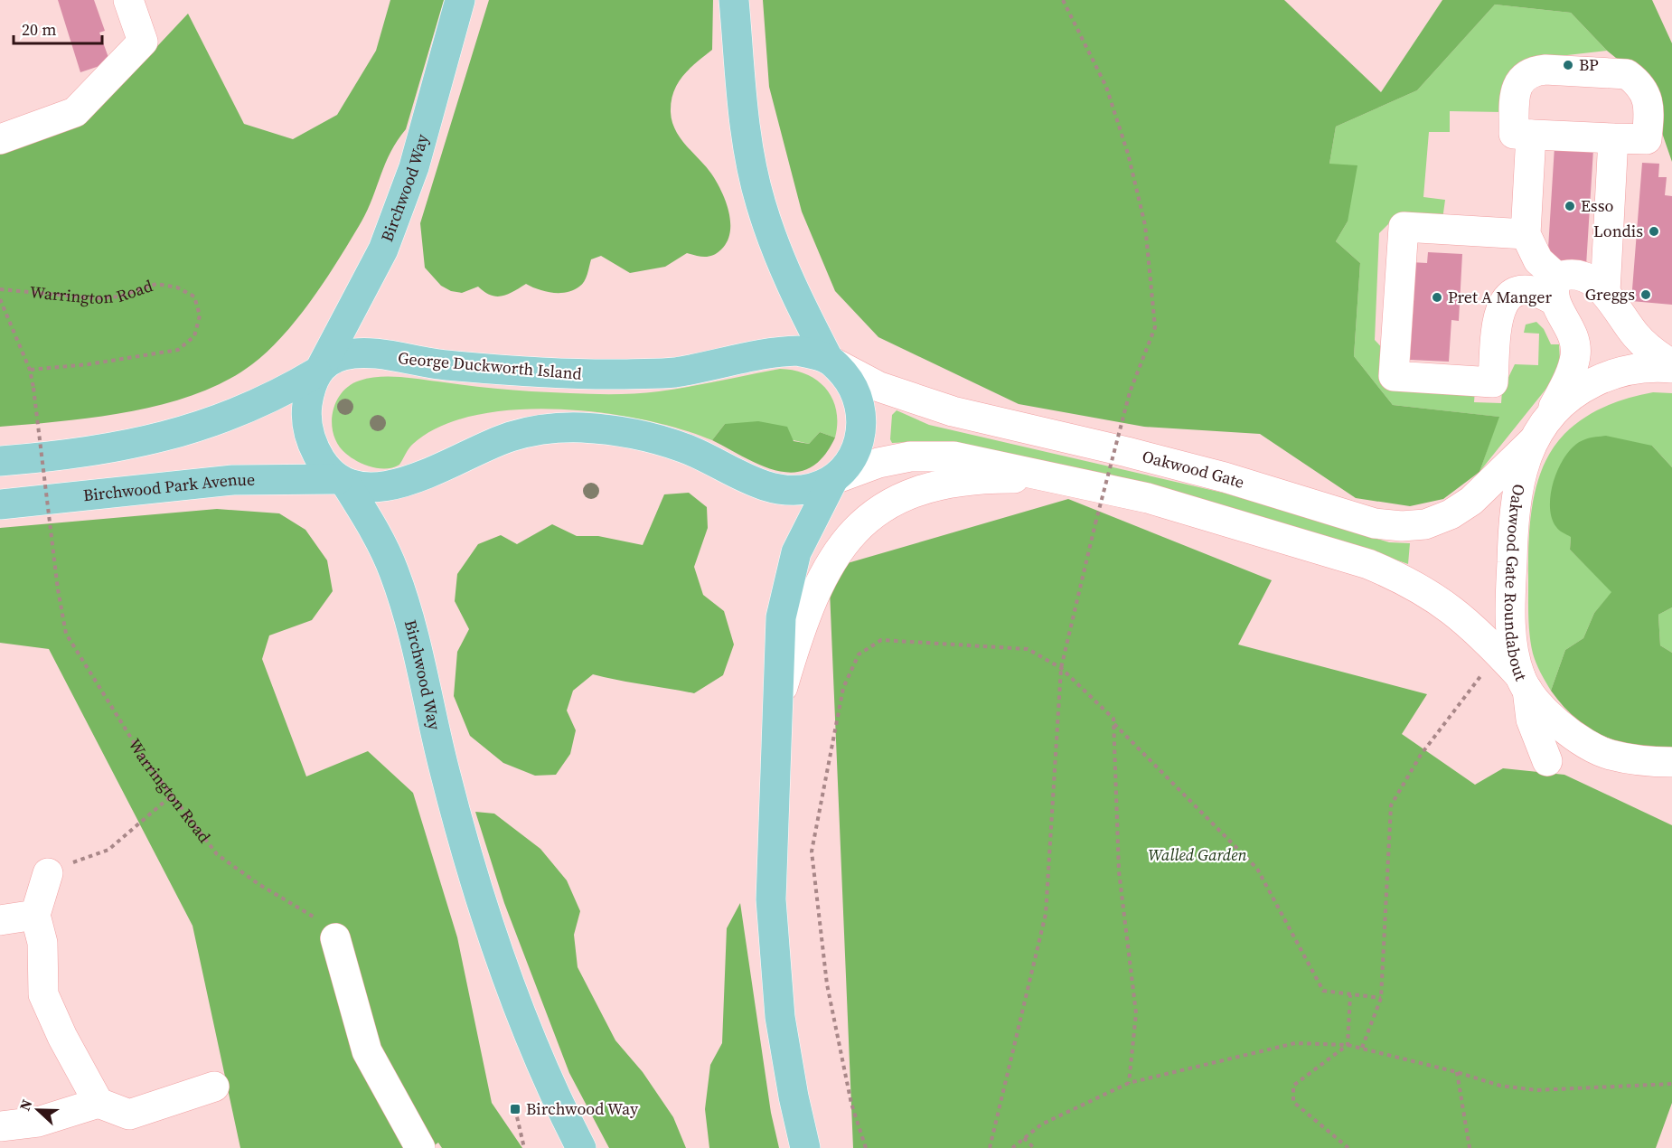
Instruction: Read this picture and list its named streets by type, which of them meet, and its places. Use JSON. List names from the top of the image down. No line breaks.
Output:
{"streets":{"main road":["Birchwood Way","George Duckworth Island","Birchwood Park Avenue"],"street":["Oakwood Gate","Oakwood Gate Roundabout"],"path":["Warrington Road"]},"crossings":[["Birchwood Way","George Duckworth Island"],["Birchwood Way","Birchwood Park Avenue"],["George Duckworth Island","Oakwood Gate"],["Oakwood Gate","Oakwood Gate Roundabout"]],"parks":["Walled Garden"],"places":{"other":["BP","Esso","Londis","Greggs","Pret A Manger"],"transit":["Birchwood Way"]},"scale_bar":"20 m","north":"left"}
